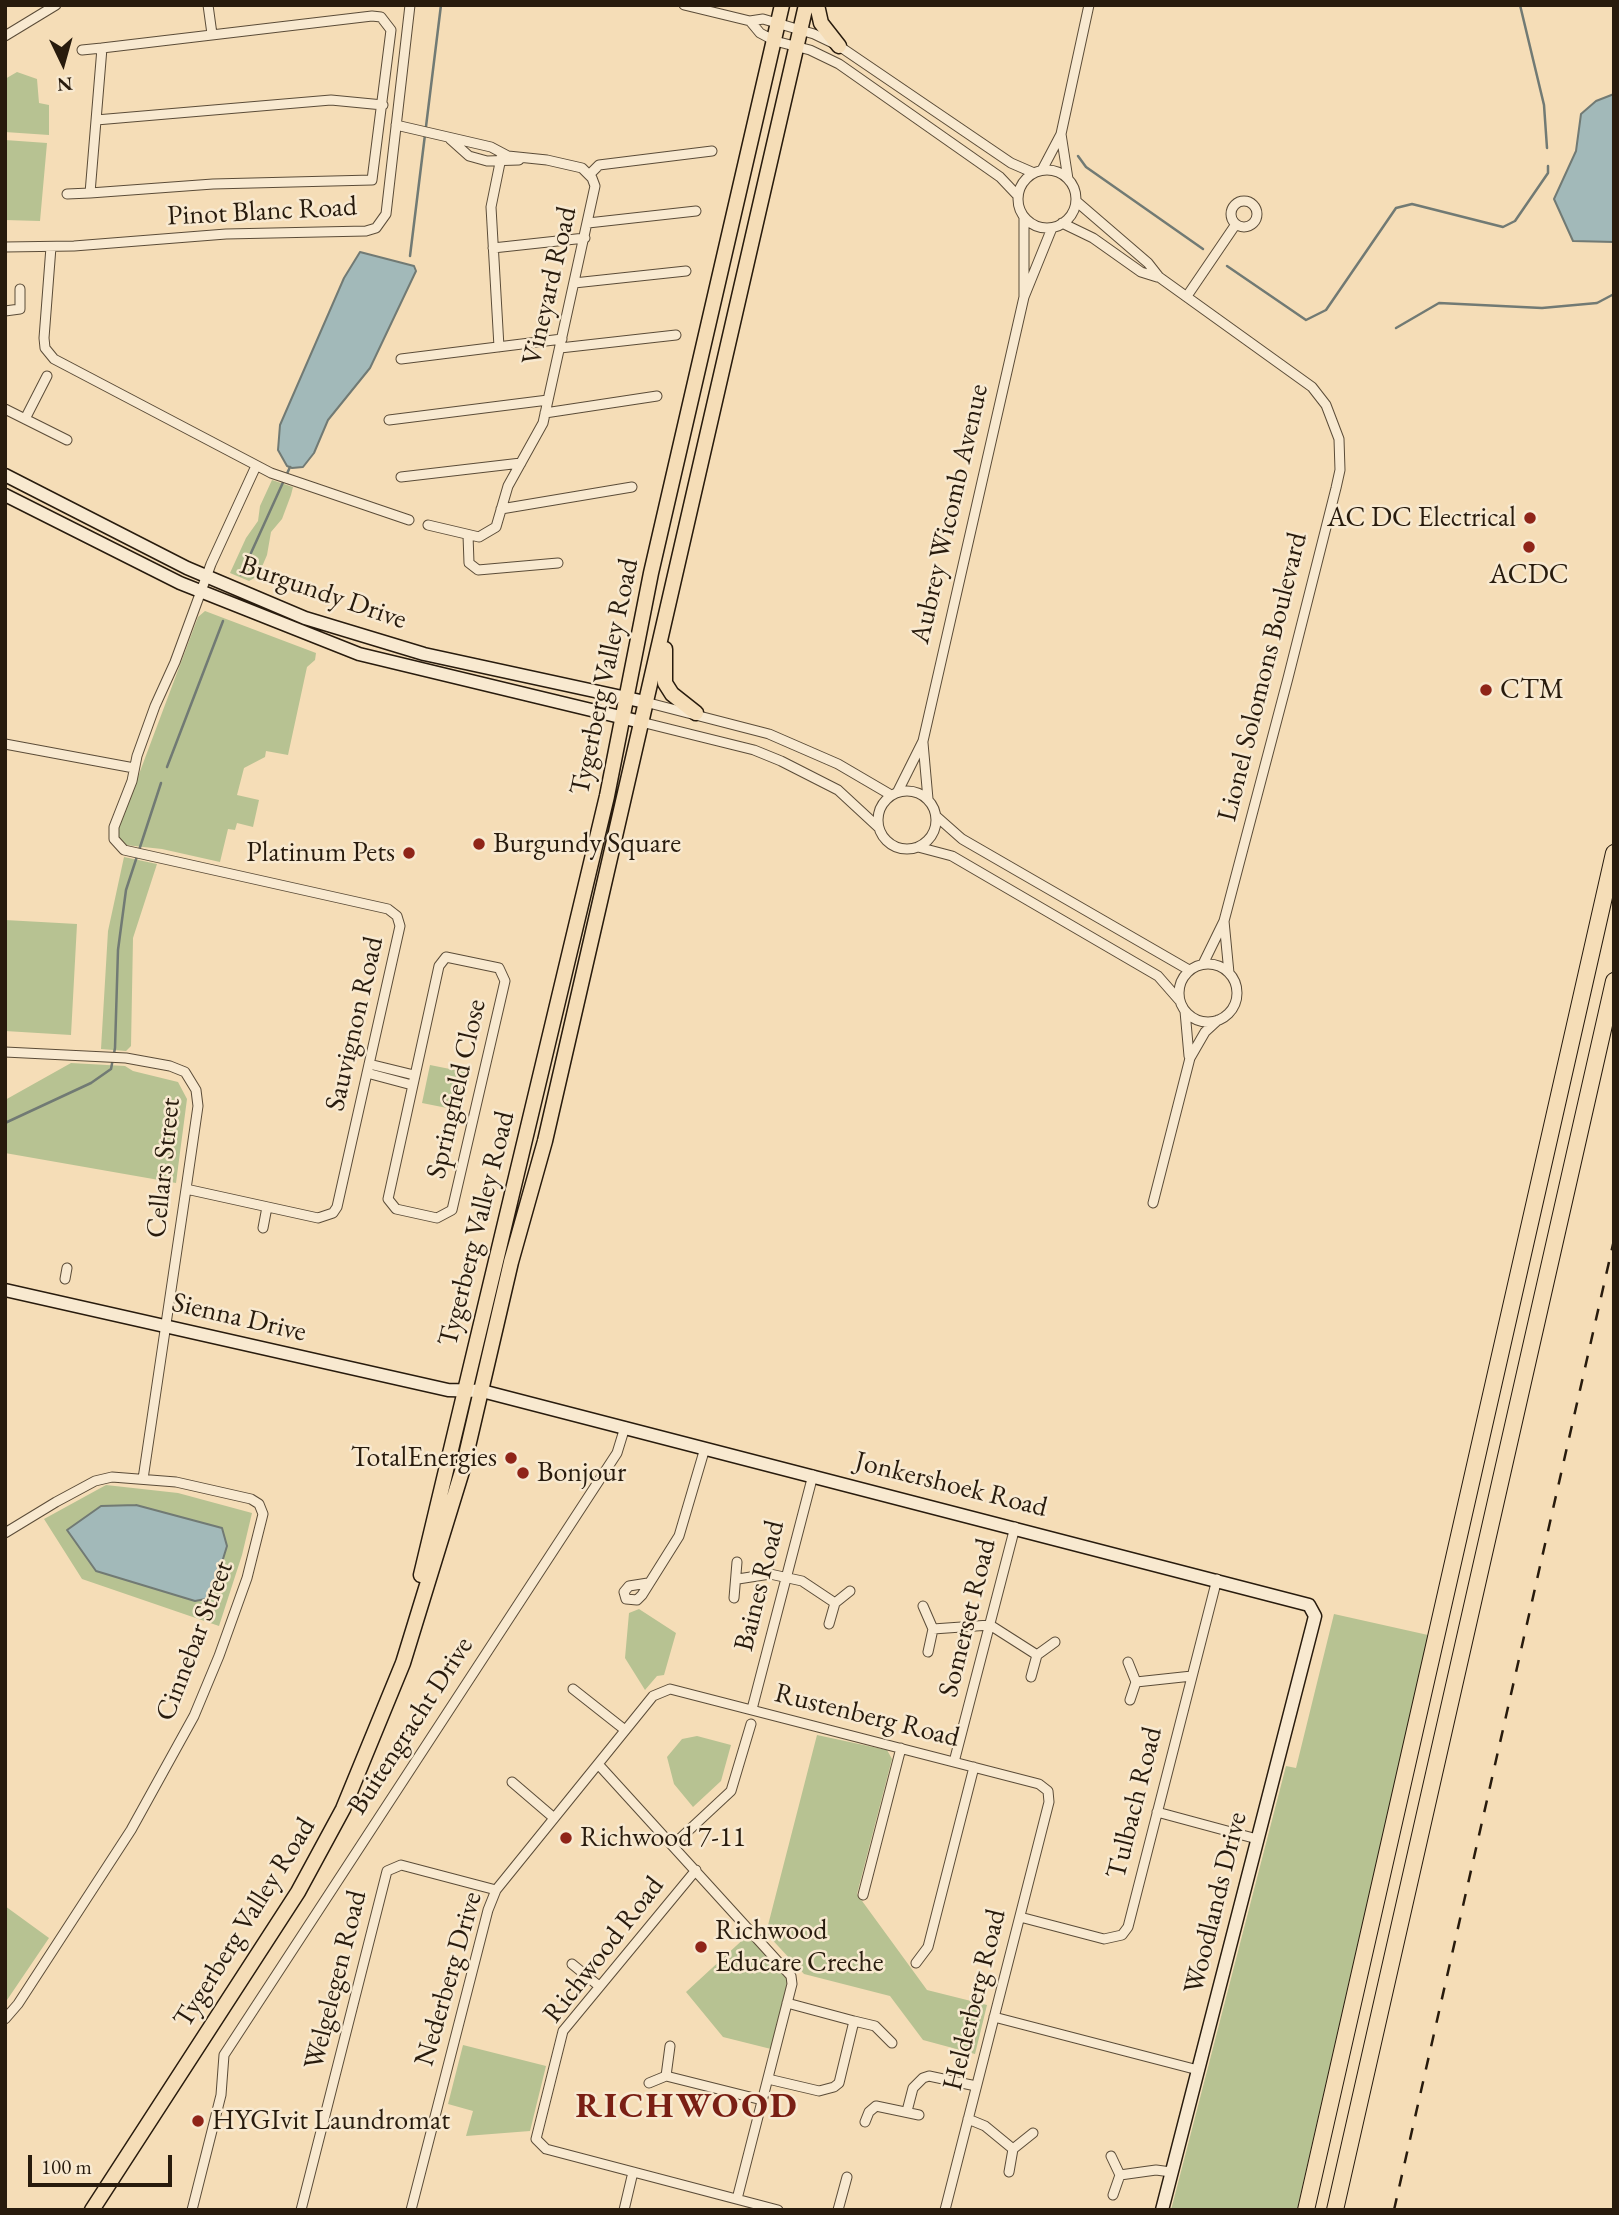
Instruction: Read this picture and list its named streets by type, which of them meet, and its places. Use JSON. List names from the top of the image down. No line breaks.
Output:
{"streets":{"main road":["Tygerberg Valley Road"],"street":["Pinot Blanc Road","Vineyard Road","Aubrey Wicomb Avenue","Burgundy Drive","Lionel Solomons Boulevard","Sauvignon Road","Springfield Close","Cellars Street","Sienna Drive","Jonkershoek Road","Baines Road","Somerset Road","Cinnebar Street","Rustenberg Road","Buitengracht Drive","Tulbach Road","Woodlands Drive","Richwood Road","Nederberg Drive","Welgelegen Road","Helderberg Road"]},"crossings":[["Pinot Blanc Road","Vineyard Road"],["Aubrey Wicomb Avenue","Lionel Solomons Boulevard"],["Burgundy Drive","Tygerberg Valley Road"],["Burgundy Drive","Sauvignon Road"],["Tygerberg Valley Road","Sienna Drive"],["Tygerberg Valley Road","Jonkershoek Road"],["Sauvignon Road","Springfield Close"],["Sauvignon Road","Cellars Street"],["Cellars Street","Sienna Drive"],["Cellars Street","Cinnebar Street"],["Sienna Drive","Jonkershoek Road"],["Jonkershoek Road","Baines Road"],["Jonkershoek Road","Somerset Road"],["Jonkershoek Road","Buitengracht Drive"],["Jonkershoek Road","Tulbach Road"],["Jonkershoek Road","Woodlands Drive"],["Baines Road","Rustenberg Road"],["Somerset Road","Rustenberg Road"],["Rustenberg Road","Nederberg Drive"],["Rustenberg Road","Helderberg Road"],["Tulbach Road","Helderberg Road"],["Nederberg Drive","Welgelegen Road"]],"districts":["RICHWOOD"],"places":["AC DC Electrical","ACDC","CTM","Burgundy Square","Platinum Pets","TotalEnergies","Bonjour","Richwood 7-11","Richwood Educare Creche","HYGIvit Laundromat"],"scale_bar":"100 m","north":"bottom"}
